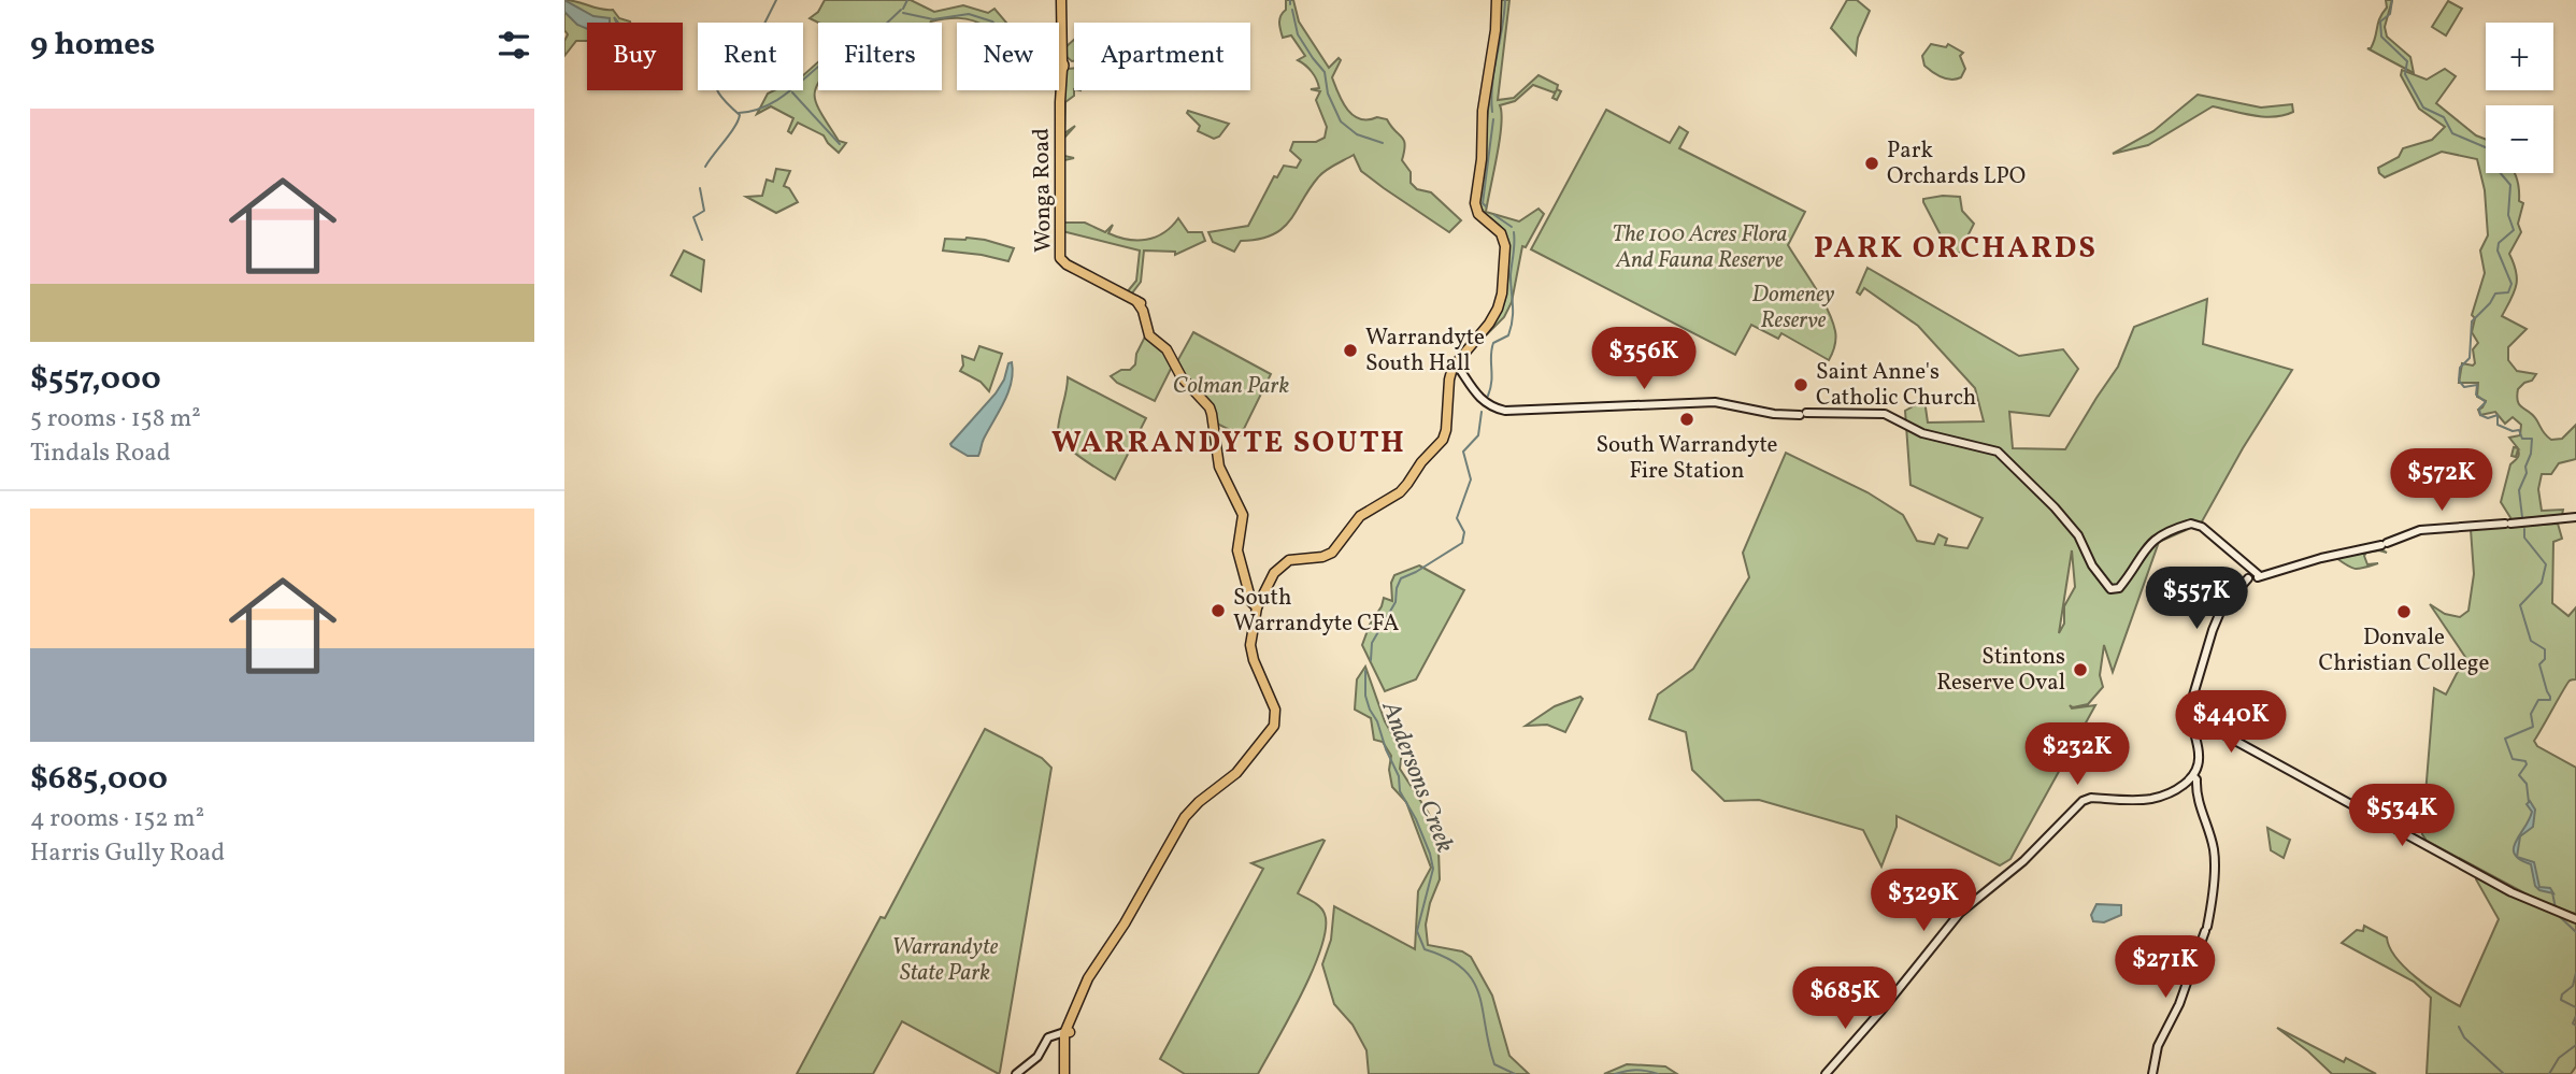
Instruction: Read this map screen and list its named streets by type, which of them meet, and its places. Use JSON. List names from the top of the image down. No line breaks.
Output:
{"streets":{"main road":["Wonga Road"]},"districts":["PARK ORCHARDS","WARRANDYTE SOUTH"],"water":["Andersons Creek"],"parks":["The 100 Acres Flora And Fauna Reserve","Domeney Reserve","Colman Park","Warrandyte State Park"],"places":["Park Orchards LPO","Warrandyte South Hall","Saint Anne's Catholic Church","South Warrandyte Fire Station","South Warrandyte CFA","Donvale Christian College","Stintons Reserve Oval"],"page":{"heading":"9 homes","map_buttons":["+","−"],"chip":["Buy","Rent","Filters","New","Apartment"],"list":[{"name":"$557,000","note":"5 rooms · 158 m² · Tindals Road"},{"name":"$685,000","note":"4 rooms · 152 m² · Harris Gully Road"}],"price":["$356K","$572K","$557K","$440K","$232K","$534K","$329K","$271K","$685K"]}}
